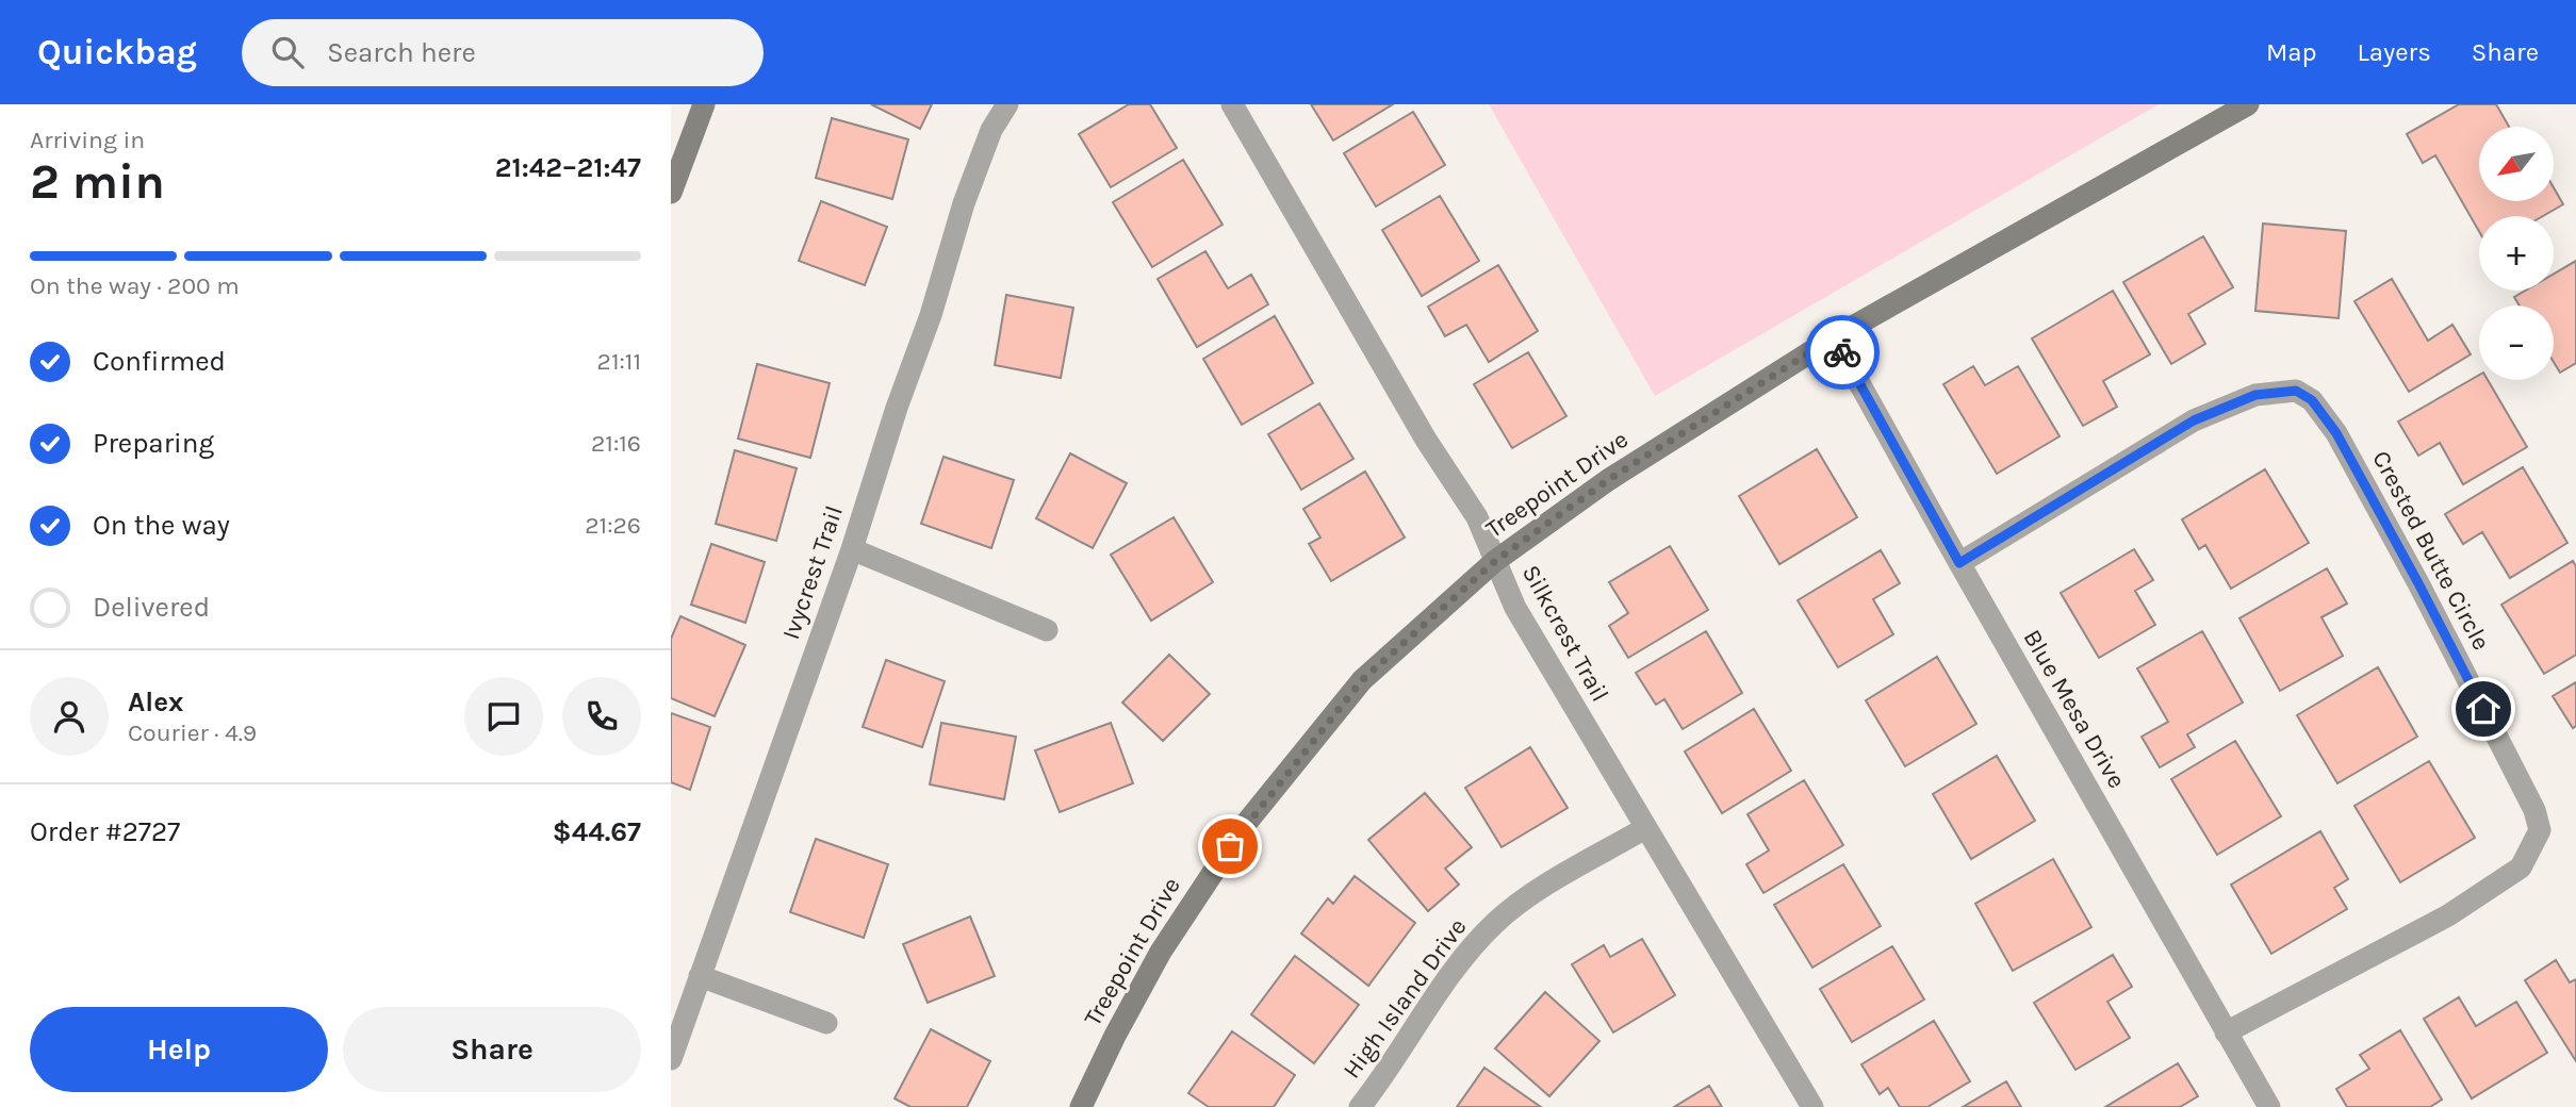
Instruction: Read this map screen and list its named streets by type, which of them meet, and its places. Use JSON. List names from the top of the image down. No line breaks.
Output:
{"streets":{"street":["Treepoint Drive","Crested Butte Circle","Ivycrest Trail","Silkcrest Trail","Blue Mesa Drive","High Island Drive"]},"crossings":[["Treepoint Drive","Silkcrest Trail"],["Treepoint Drive","Blue Mesa Drive"],["Crested Butte Circle","Blue Mesa Drive"],["Silkcrest Trail","High Island Drive"]],"north":"bottom left","page":{"header":"Quickbag","search":"Search here","nav":["Map","Layers","Share"],"heading":["2 min","Arriving in","21:42–21:47"],"panel":["Alex","Courier · 4.9","Order #2727","$44.67"],"map_buttons":["+","−"],"bar":"On the way · 200 m","list":[["Confirmed","21:11"],["Preparing","21:16"],["On the way","21:26"],"Delivered"],"buttons":["Help","Share"]}}
